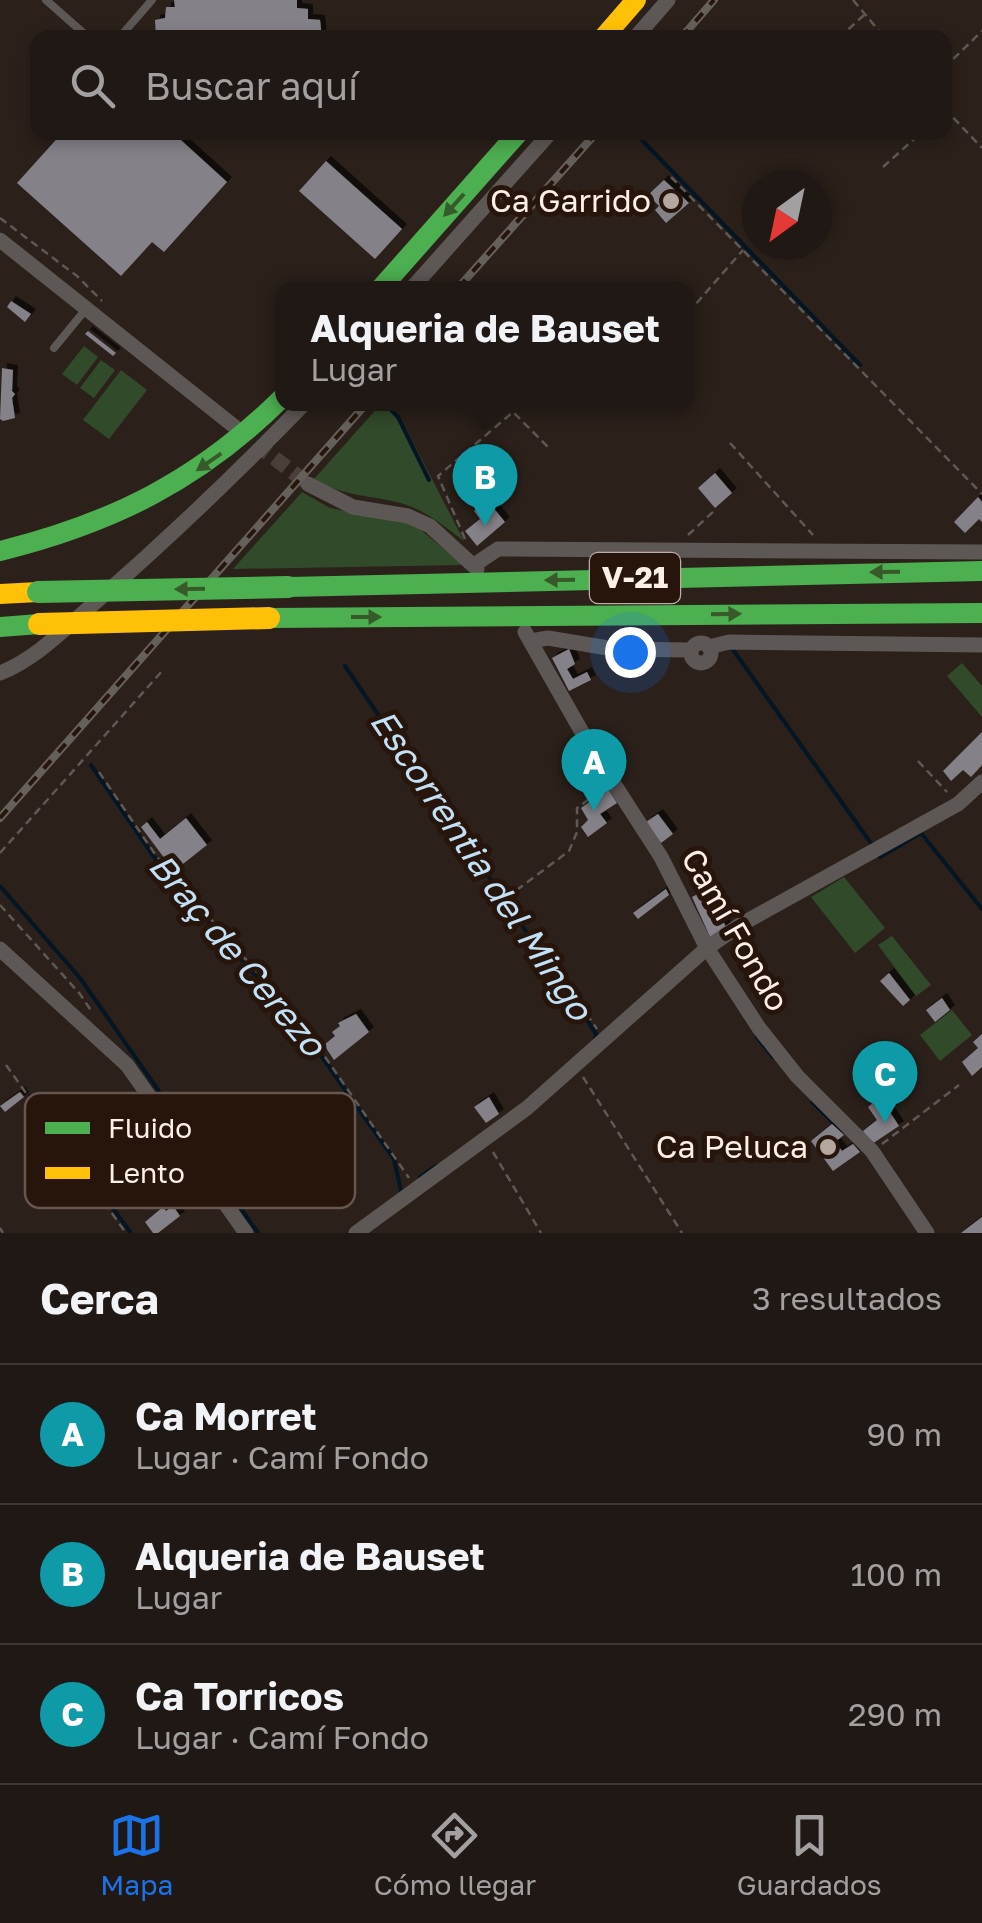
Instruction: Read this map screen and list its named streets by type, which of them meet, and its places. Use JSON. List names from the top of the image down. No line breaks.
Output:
{"streets":{"main road":["V-21"],"street":["Camí Fondo"]},"water":["Escorrentia del Mingo","Braç de Cerezo"],"places":["Ca Garrido","Ca Peluca"],"legend":["Fluido","Lento"],"north":"bottom left","page":{"search":"Buscar aquí","popup":["Alqueria de Bauset","Lugar"],"pins":["B","A","C"],"heading":["Cerca","3 resultados"],"list":[{"mark":"A","name":"Ca Morret","note":"Lugar · Camí Fondo","value":"90 m"},{"mark":"B","name":"Alqueria de Bauset","note":"Lugar","value":"100 m"},{"mark":"C","name":"Ca Torricos","note":"Lugar · Camí Fondo","value":"290 m"}],"nav":["Mapa","Cómo llegar","Guardados"]}}
